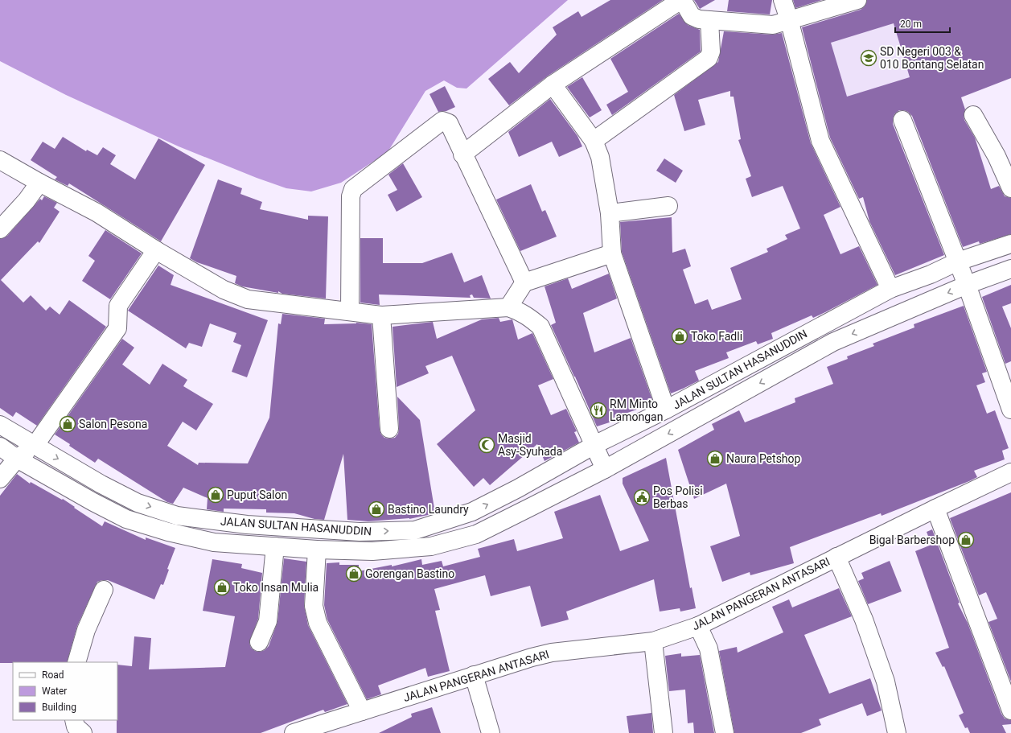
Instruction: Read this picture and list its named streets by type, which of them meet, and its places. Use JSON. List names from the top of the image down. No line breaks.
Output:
{"streets":{"street":["JALAN SULTAN HASANUDDIN","JALAN PANGERAN ANTASARI"]},"places":{"school or university":["SD Negeri 003 & 010 Bontang Selatan"],"shop":["Toko Fadli","Salon Pesona","Naura Petshop","Puput Salon","Bastino Laundry","Bigal Barbershop","Gorengan Bastino","Toko Insan Mulia"],"restaurant":["RM Minto Lamongan"],"mosque":["Masjid Asy-Syuhada"],"public building":["Pos Polisi Berbas"]},"legend":["Road","Water","Building"],"scale_bar":"20 m"}
